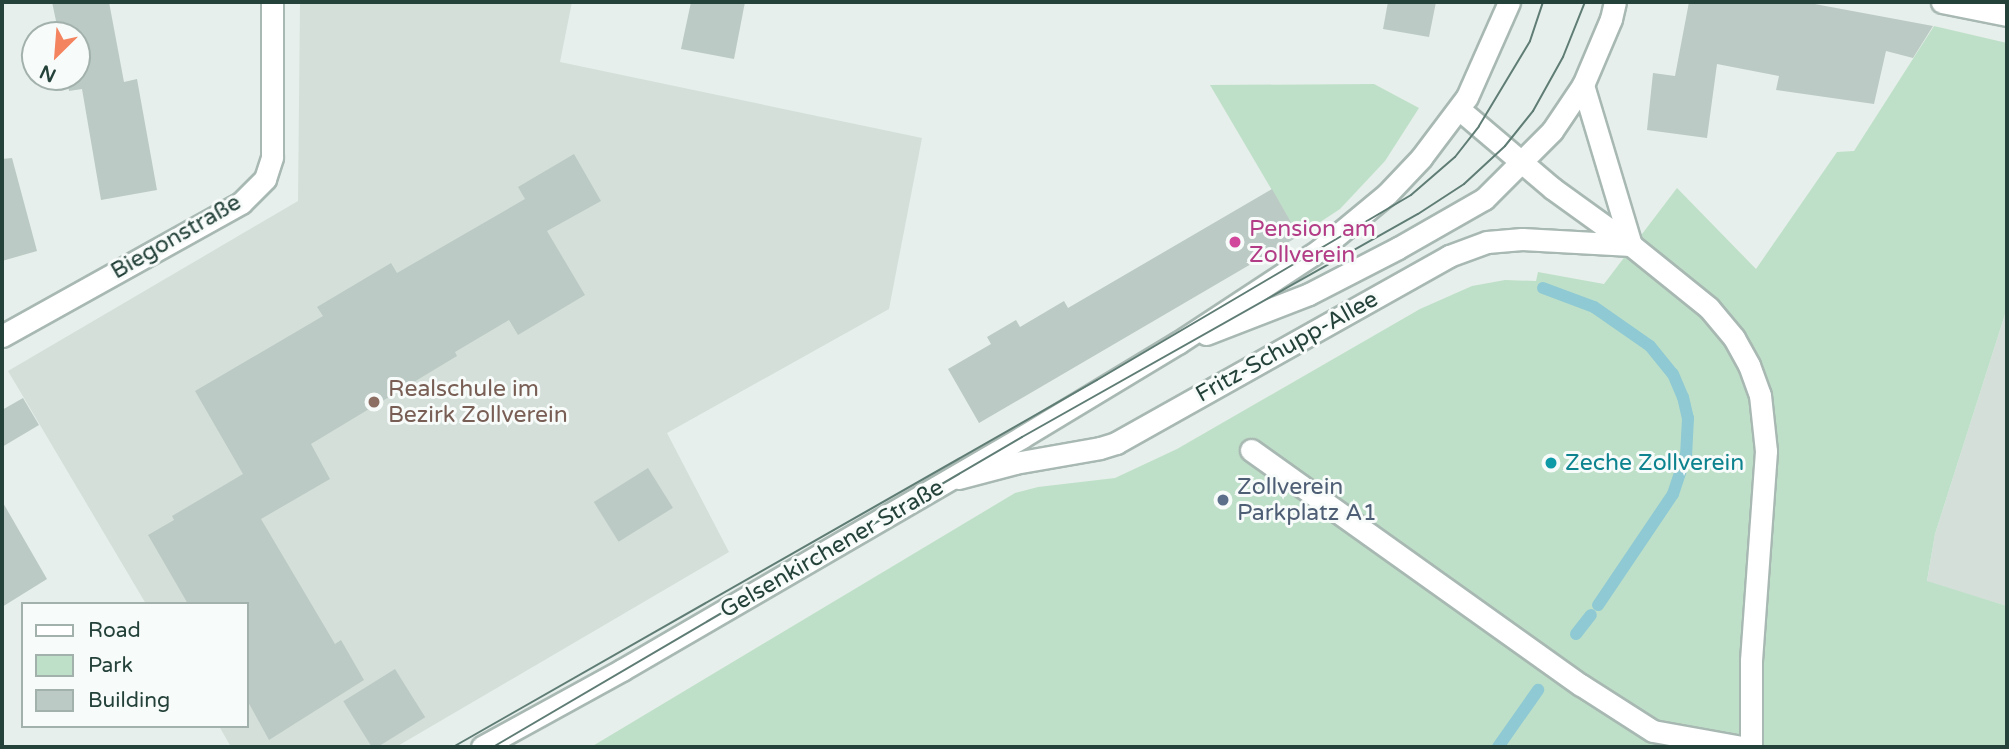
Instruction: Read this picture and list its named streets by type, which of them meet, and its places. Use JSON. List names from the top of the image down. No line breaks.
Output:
{"streets":{"street":["Biegonstraße","Fritz-Schupp-Allee","Gelsenkirchener Straße"]},"crossings":[["Fritz-Schupp-Allee","Gelsenkirchener Straße"]],"places":["Pension am Zollverein","Realschule im Bezirk Zollverein","Zeche Zollverein","Zollverein Parkplatz A1"],"legend":["Road","Park","Building"],"north":"bottom left"}
